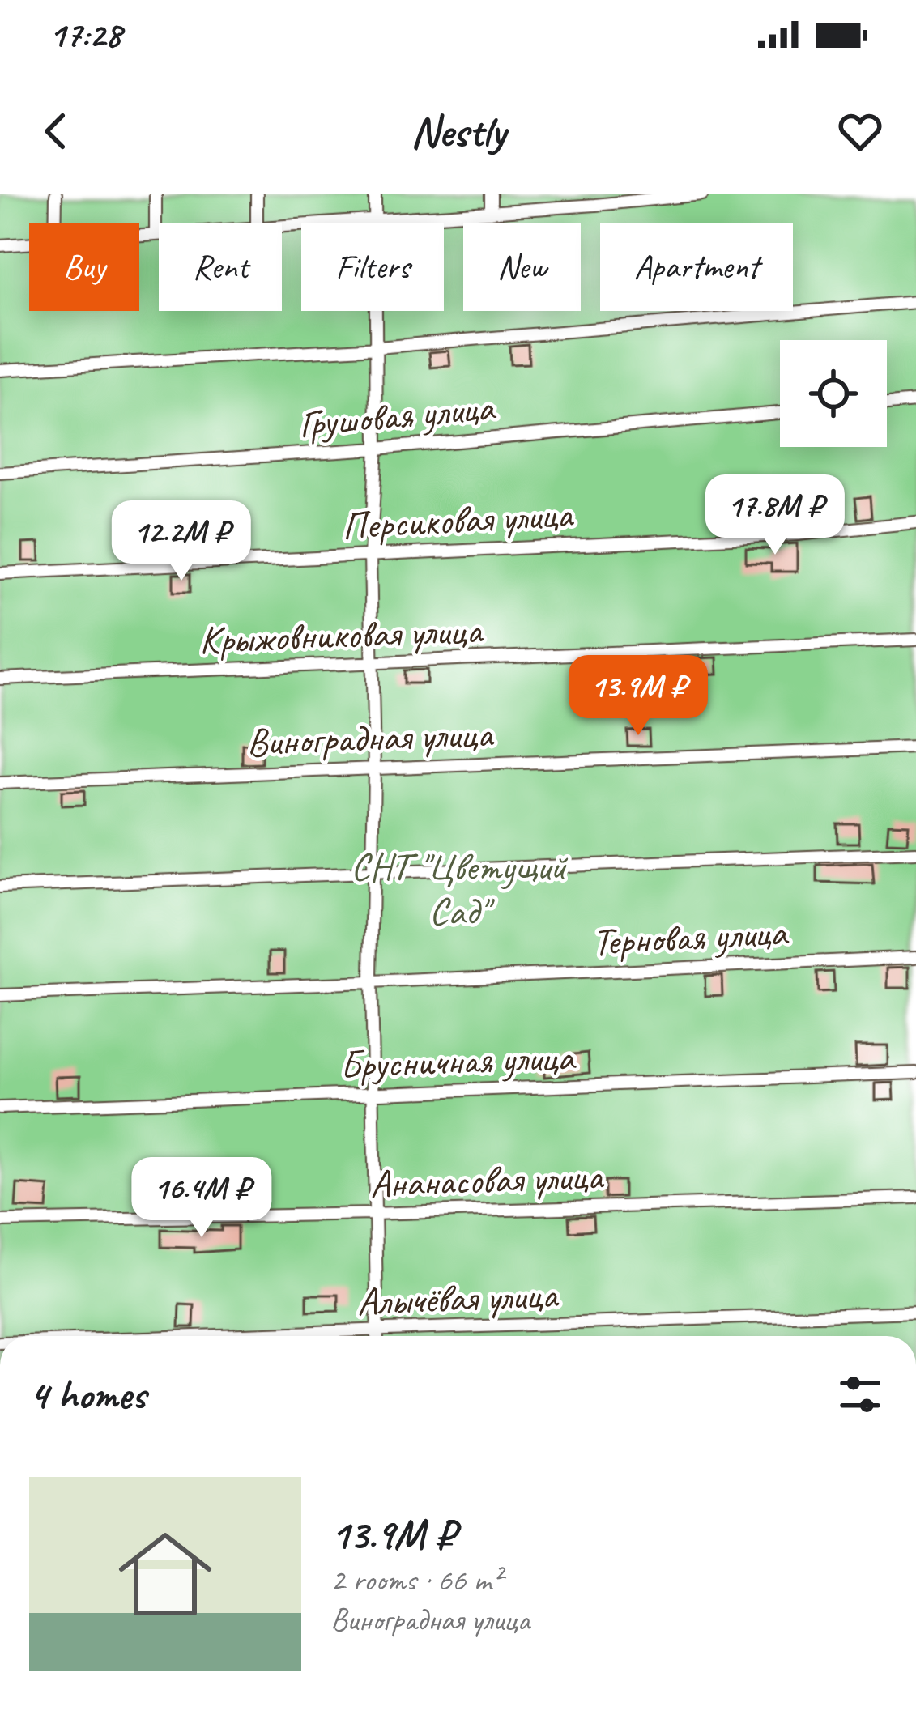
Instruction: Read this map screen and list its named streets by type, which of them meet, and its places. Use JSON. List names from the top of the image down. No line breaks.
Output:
{"streets":{"street":["Грушовая улица","Персиковая улица","Крыжовниковая улица","Виноградная улица","Терновая улица","Брусничная улица","Ананасовая улица","Алычёвая улица"]},"parks":["СНТ \"Цветущий Сад\""],"page":{"status":"17:28","header":"Nestly","chip":["Buy","Rent","Filters","New","Apartment"],"price":["17.8M ₽","12.2M ₽","13.9M ₽","16.4M ₽"],"heading":"4 homes","list":[{"name":"13.9M ₽","note":"2 rooms · 66 m² · Виноградная улица"}]}}
